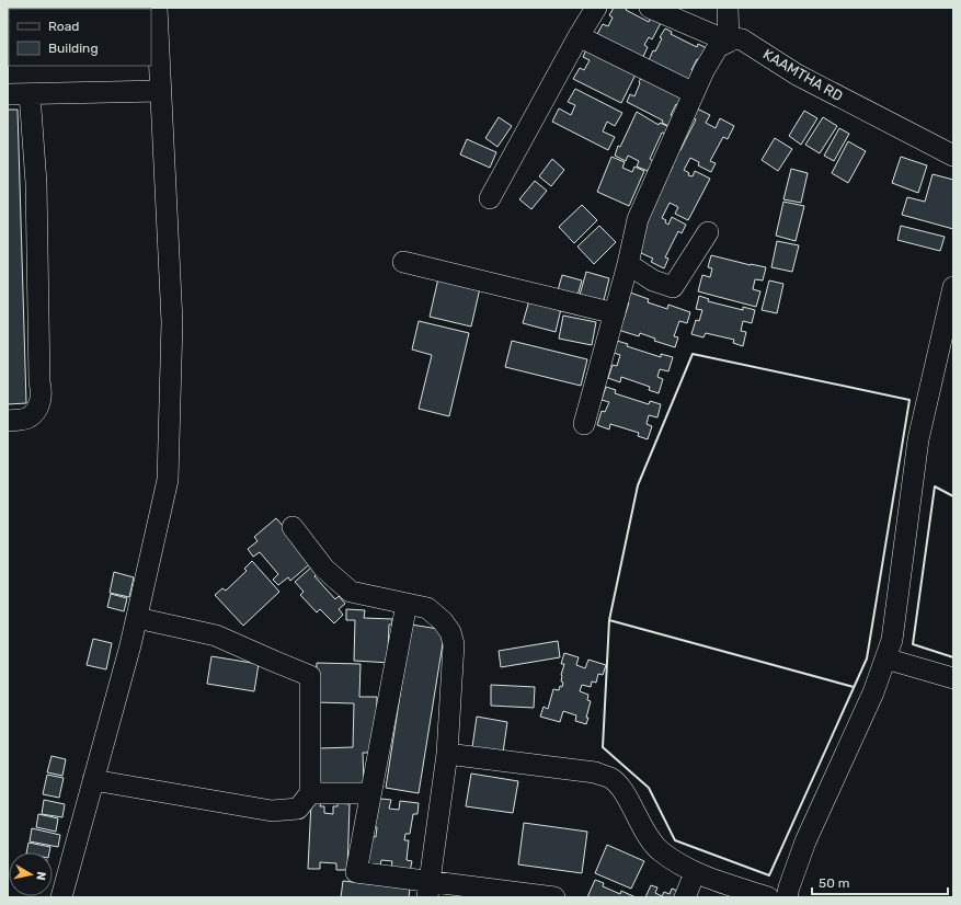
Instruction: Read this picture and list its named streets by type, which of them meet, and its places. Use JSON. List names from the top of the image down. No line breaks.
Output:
{"streets":{"street":["KAAMTHA RD"]},"legend":["Road","Building"],"scale_bar":"50 m","north":"right"}
